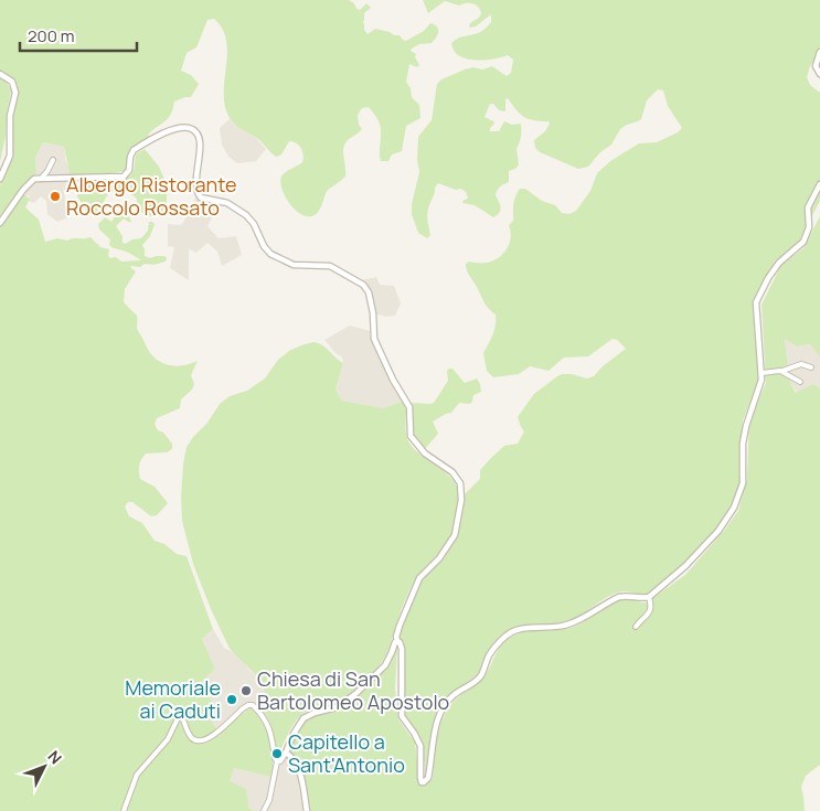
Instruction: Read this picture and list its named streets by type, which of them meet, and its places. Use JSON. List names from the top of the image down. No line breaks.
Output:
{"places":["Albergo Ristorante Roccolo Rossato","Chiesa di San Bartolomeo Apostolo","Memoriale ai Caduti","Capitello a Sant'Antonio"],"scale_bar":"200 m","north":"top right"}
